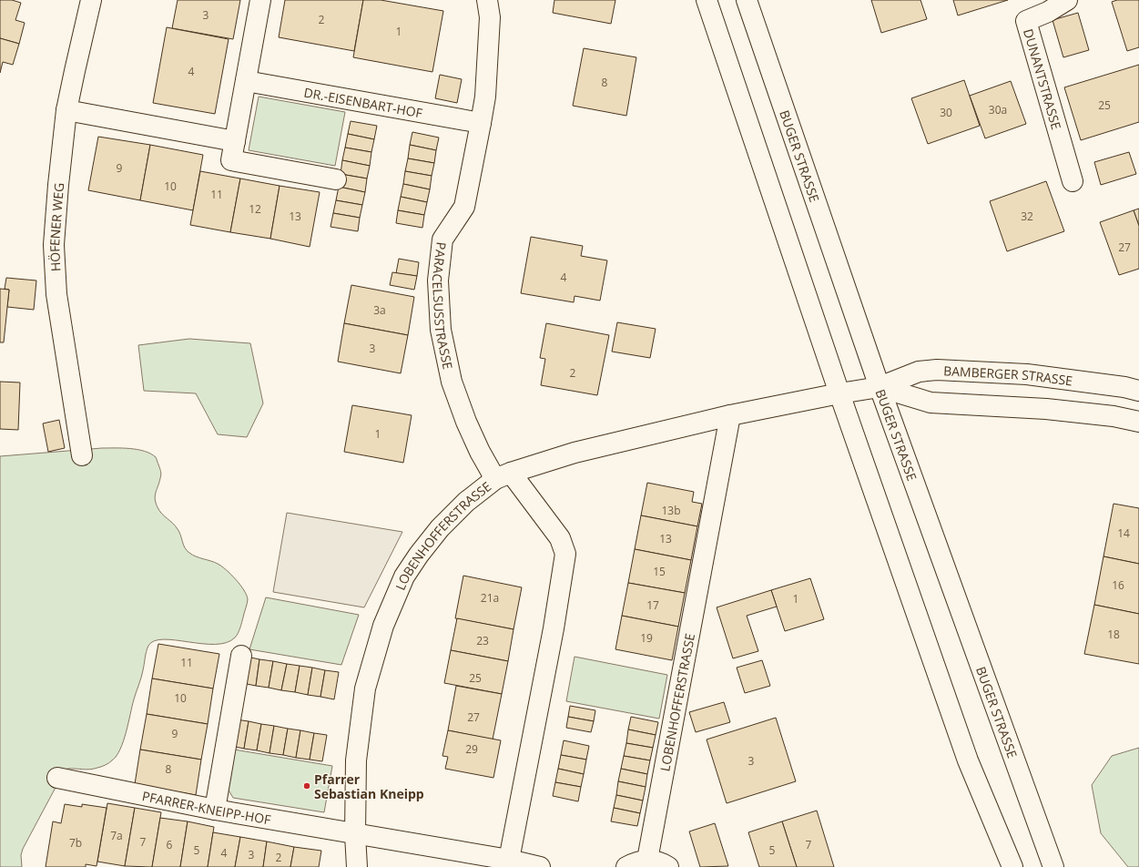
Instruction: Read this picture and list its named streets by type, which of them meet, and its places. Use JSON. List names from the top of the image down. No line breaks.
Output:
{"streets":{"street":["DUNANTSTRASSE","DR.-EISENBART-HOF","BUGER STRASSE","HÖFENER WEG","PARACELSUSSTRASSE","BAMBERGER STRASSE","LOBENHOFFERSTRASSE","PFARRER-KNEIPP-HOF"]},"crossings":[["DR.-EISENBART-HOF","PARACELSUSSTRASSE"],["BUGER STRASSE","BAMBERGER STRASSE"],["PARACELSUSSTRASSE","LOBENHOFFERSTRASSE"],["BAMBERGER STRASSE","LOBENHOFFERSTRASSE"],["LOBENHOFFERSTRASSE","PFARRER-KNEIPP-HOF"]],"places":["Pfarrer Sebastian Kneipp"],"house_numbers":["3","2","1","4","8","25","30a","30","9","10","11","12","13","32","27","4","3a","3","2","1","13b","14","13","15","16","21a","1","17","18","19","23","11","25","10","27","9","29","3","8","7a","7","7b","6","7","5","5","4","3","2"]}
